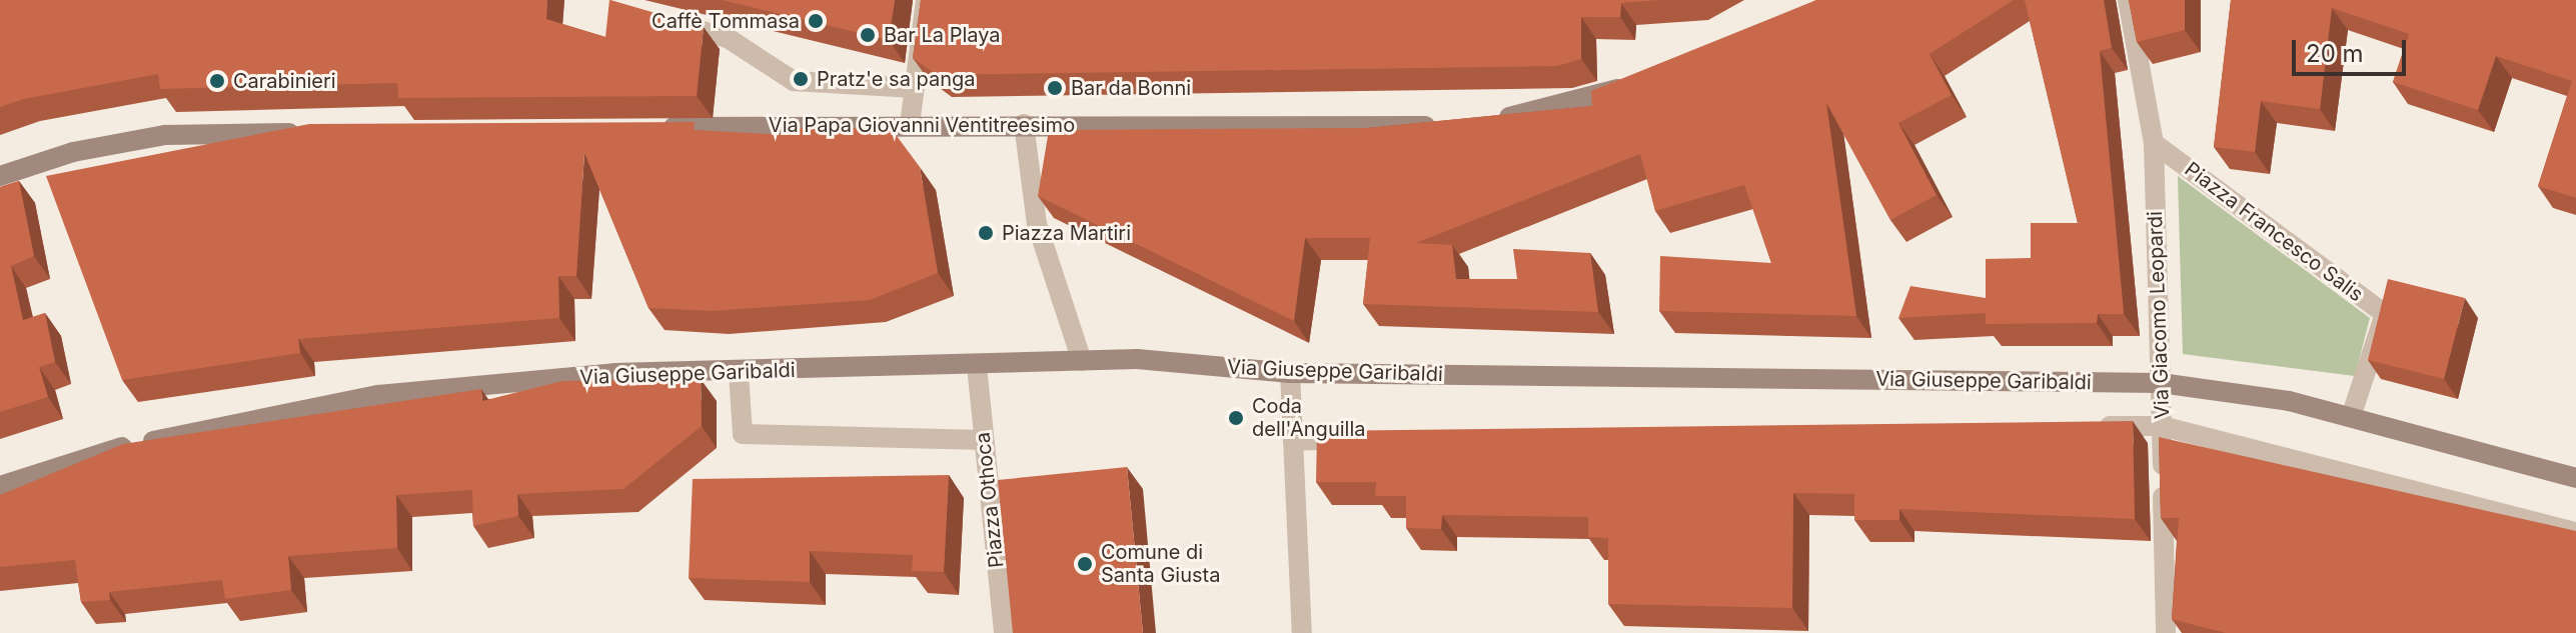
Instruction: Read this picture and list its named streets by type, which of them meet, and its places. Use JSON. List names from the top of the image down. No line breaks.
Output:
{"streets":{"main road":["Via Papa Giovanni Ventitreesimo","Via Giuseppe Garibaldi"],"street":["Piazza Francesco Salis","Via Giacomo Leopardi","Piazza Othoca"]},"crossings":[["Piazza Francesco Salis","Via Giacomo Leopardi"],["Piazza Francesco Salis","Via Giuseppe Garibaldi"],["Via Giacomo Leopardi","Via Giuseppe Garibaldi"],["Via Giuseppe Garibaldi","Piazza Othoca"]],"places":["Caffè Tommasa","Bar La Playa","Pratz'e sa panga","Carabinieri","Bar da Bonni","Piazza Martiri","Coda dell'Anguilla","Comune di Santa Giusta"],"scale_bar":"20 m"}
